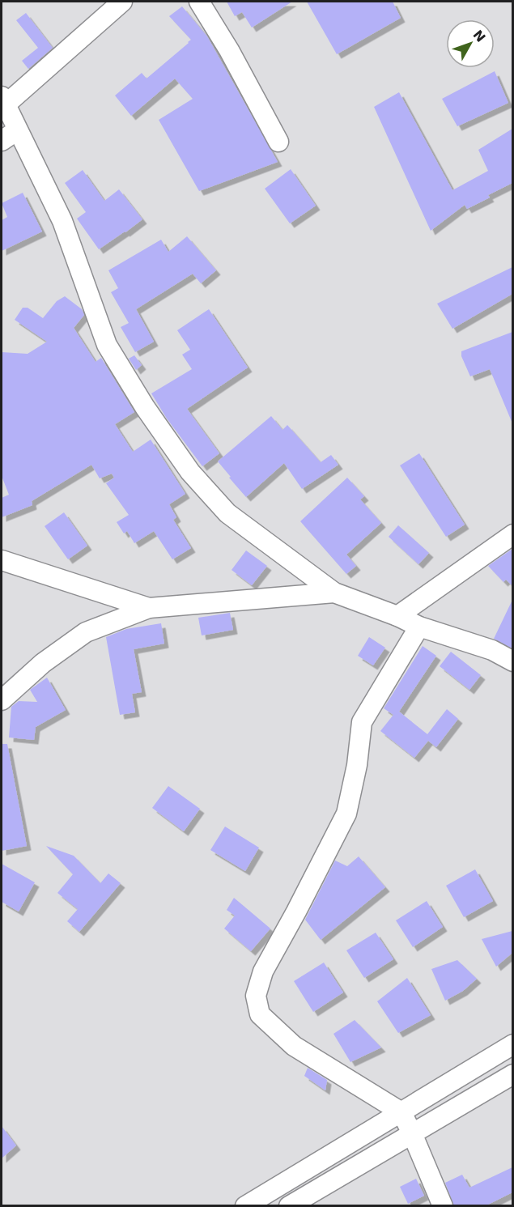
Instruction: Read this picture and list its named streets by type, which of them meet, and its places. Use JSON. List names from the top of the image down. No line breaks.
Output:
{"north":"top right"}
